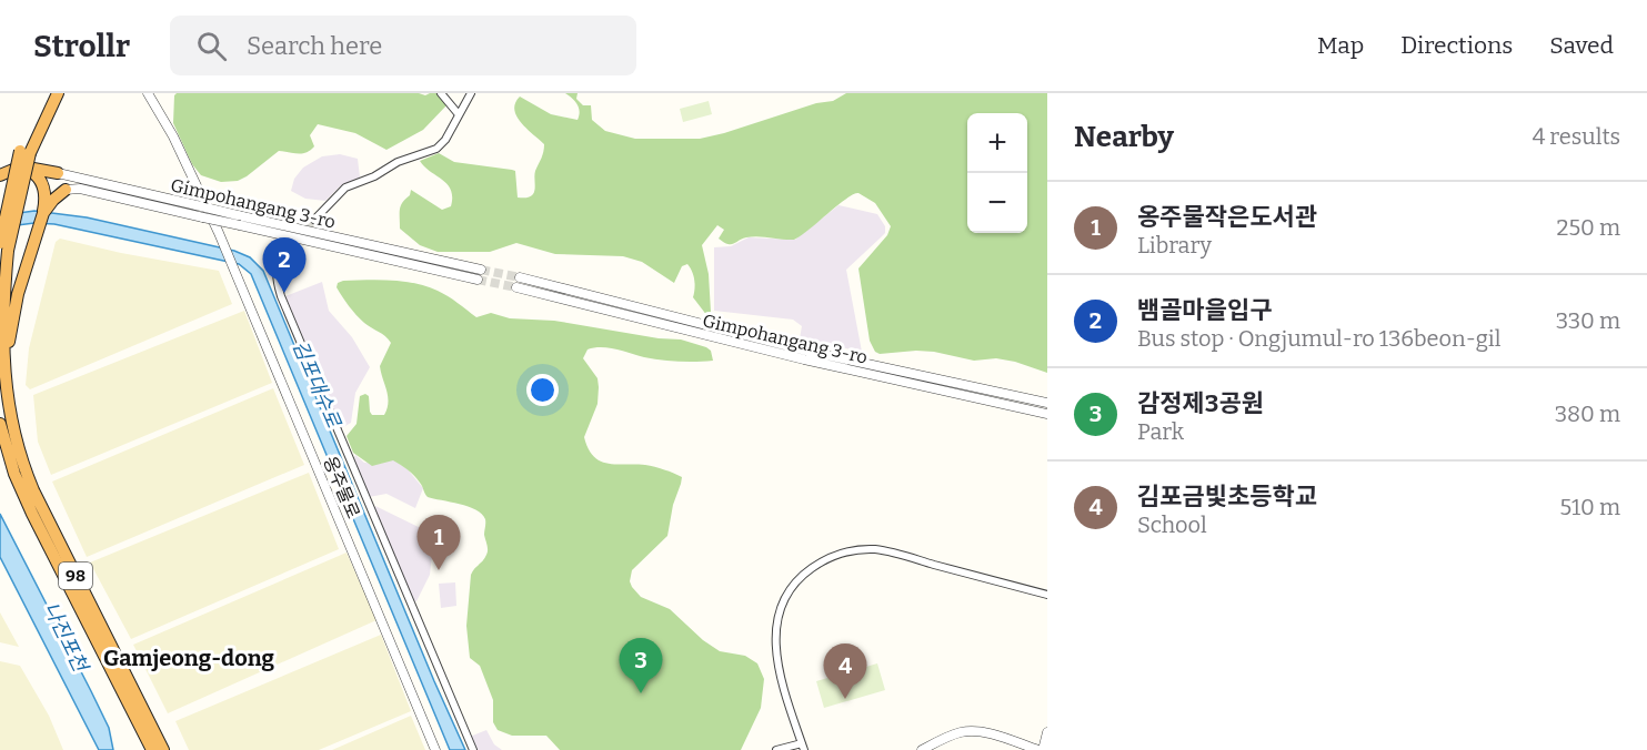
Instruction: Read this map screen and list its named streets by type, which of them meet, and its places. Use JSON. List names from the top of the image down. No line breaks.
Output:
{"streets":{"highway":["98"],"street":["Gimpohangang 3-ro","옹주물로"]},"districts":["Gamjeong-dong"],"water":["김포대수로","나진포천"],"page":{"header":"Strollr","search":"Search here","nav":["Map","Directions","Saved"],"heading":["Nearby","4 results"],"map_buttons":["+","−"],"list":[{"mark":"1","name":"옹주물작은도서관","note":"Library","value":"250 m"},{"mark":"2","name":"뱀골마을입구","note":"Bus stop · Ongjumul-ro 136beon-gil","value":"330 m"},{"mark":"3","name":"감정제3공원","note":"Park","value":"380 m"},{"mark":"4","name":"김포금빛초등학교","note":"School","value":"510 m"}],"pins":["2","1","3","4"]}}
